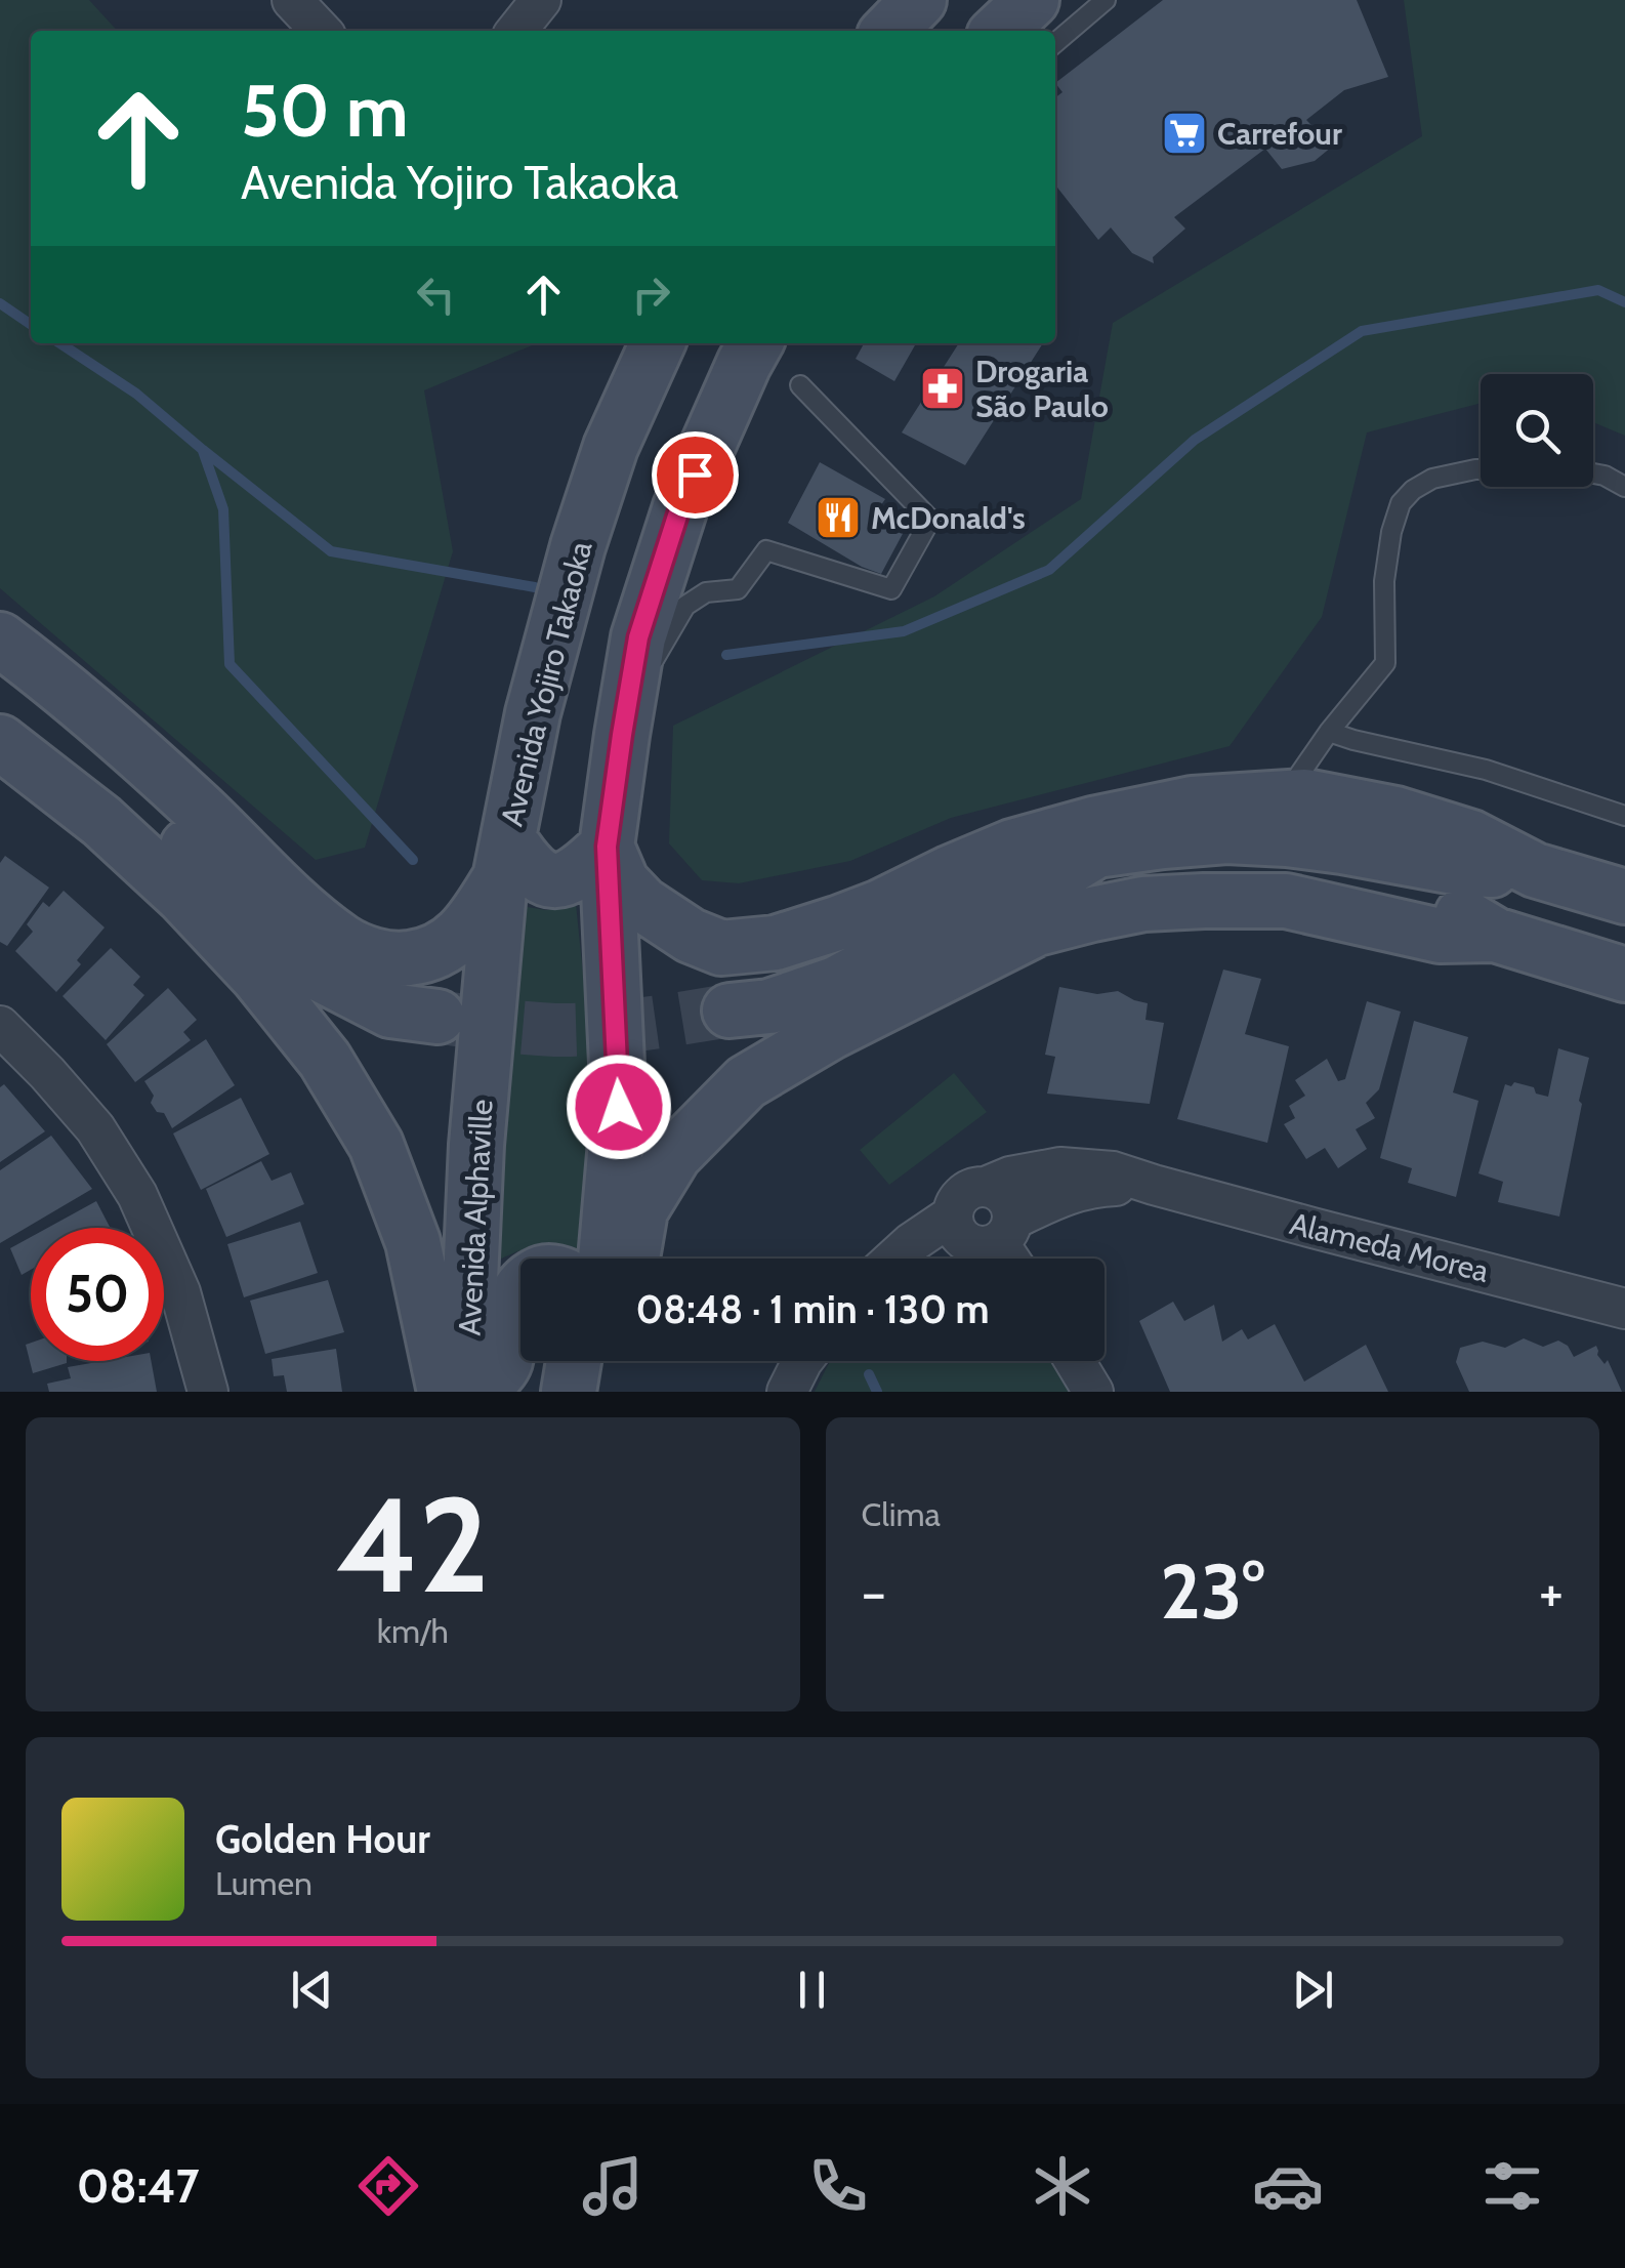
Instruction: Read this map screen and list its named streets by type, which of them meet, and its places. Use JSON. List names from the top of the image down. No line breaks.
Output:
{"streets":{"main road":["Avenida Yojiro Takaoka","Avenida Alphaville"],"street":["Alameda Morea"]},"crossings":[["Avenida Yojiro Takaoka","Avenida Alphaville"]],"places":{"supermarket":["Carrefour"],"pharmacy":["Drogaria São Paulo"],"restaurant":["McDonald's"]},"page":{"turn":["50 m","Avenida Yojiro Takaoka"],"limit":"50","trip":"08:48 · 1 min · 130 m","tile":[["42","km/h"],"Clima"],"heat":["−","23°","+"],"song":["Golden Hour","Lumen"],"tabs":"08:47"}}
